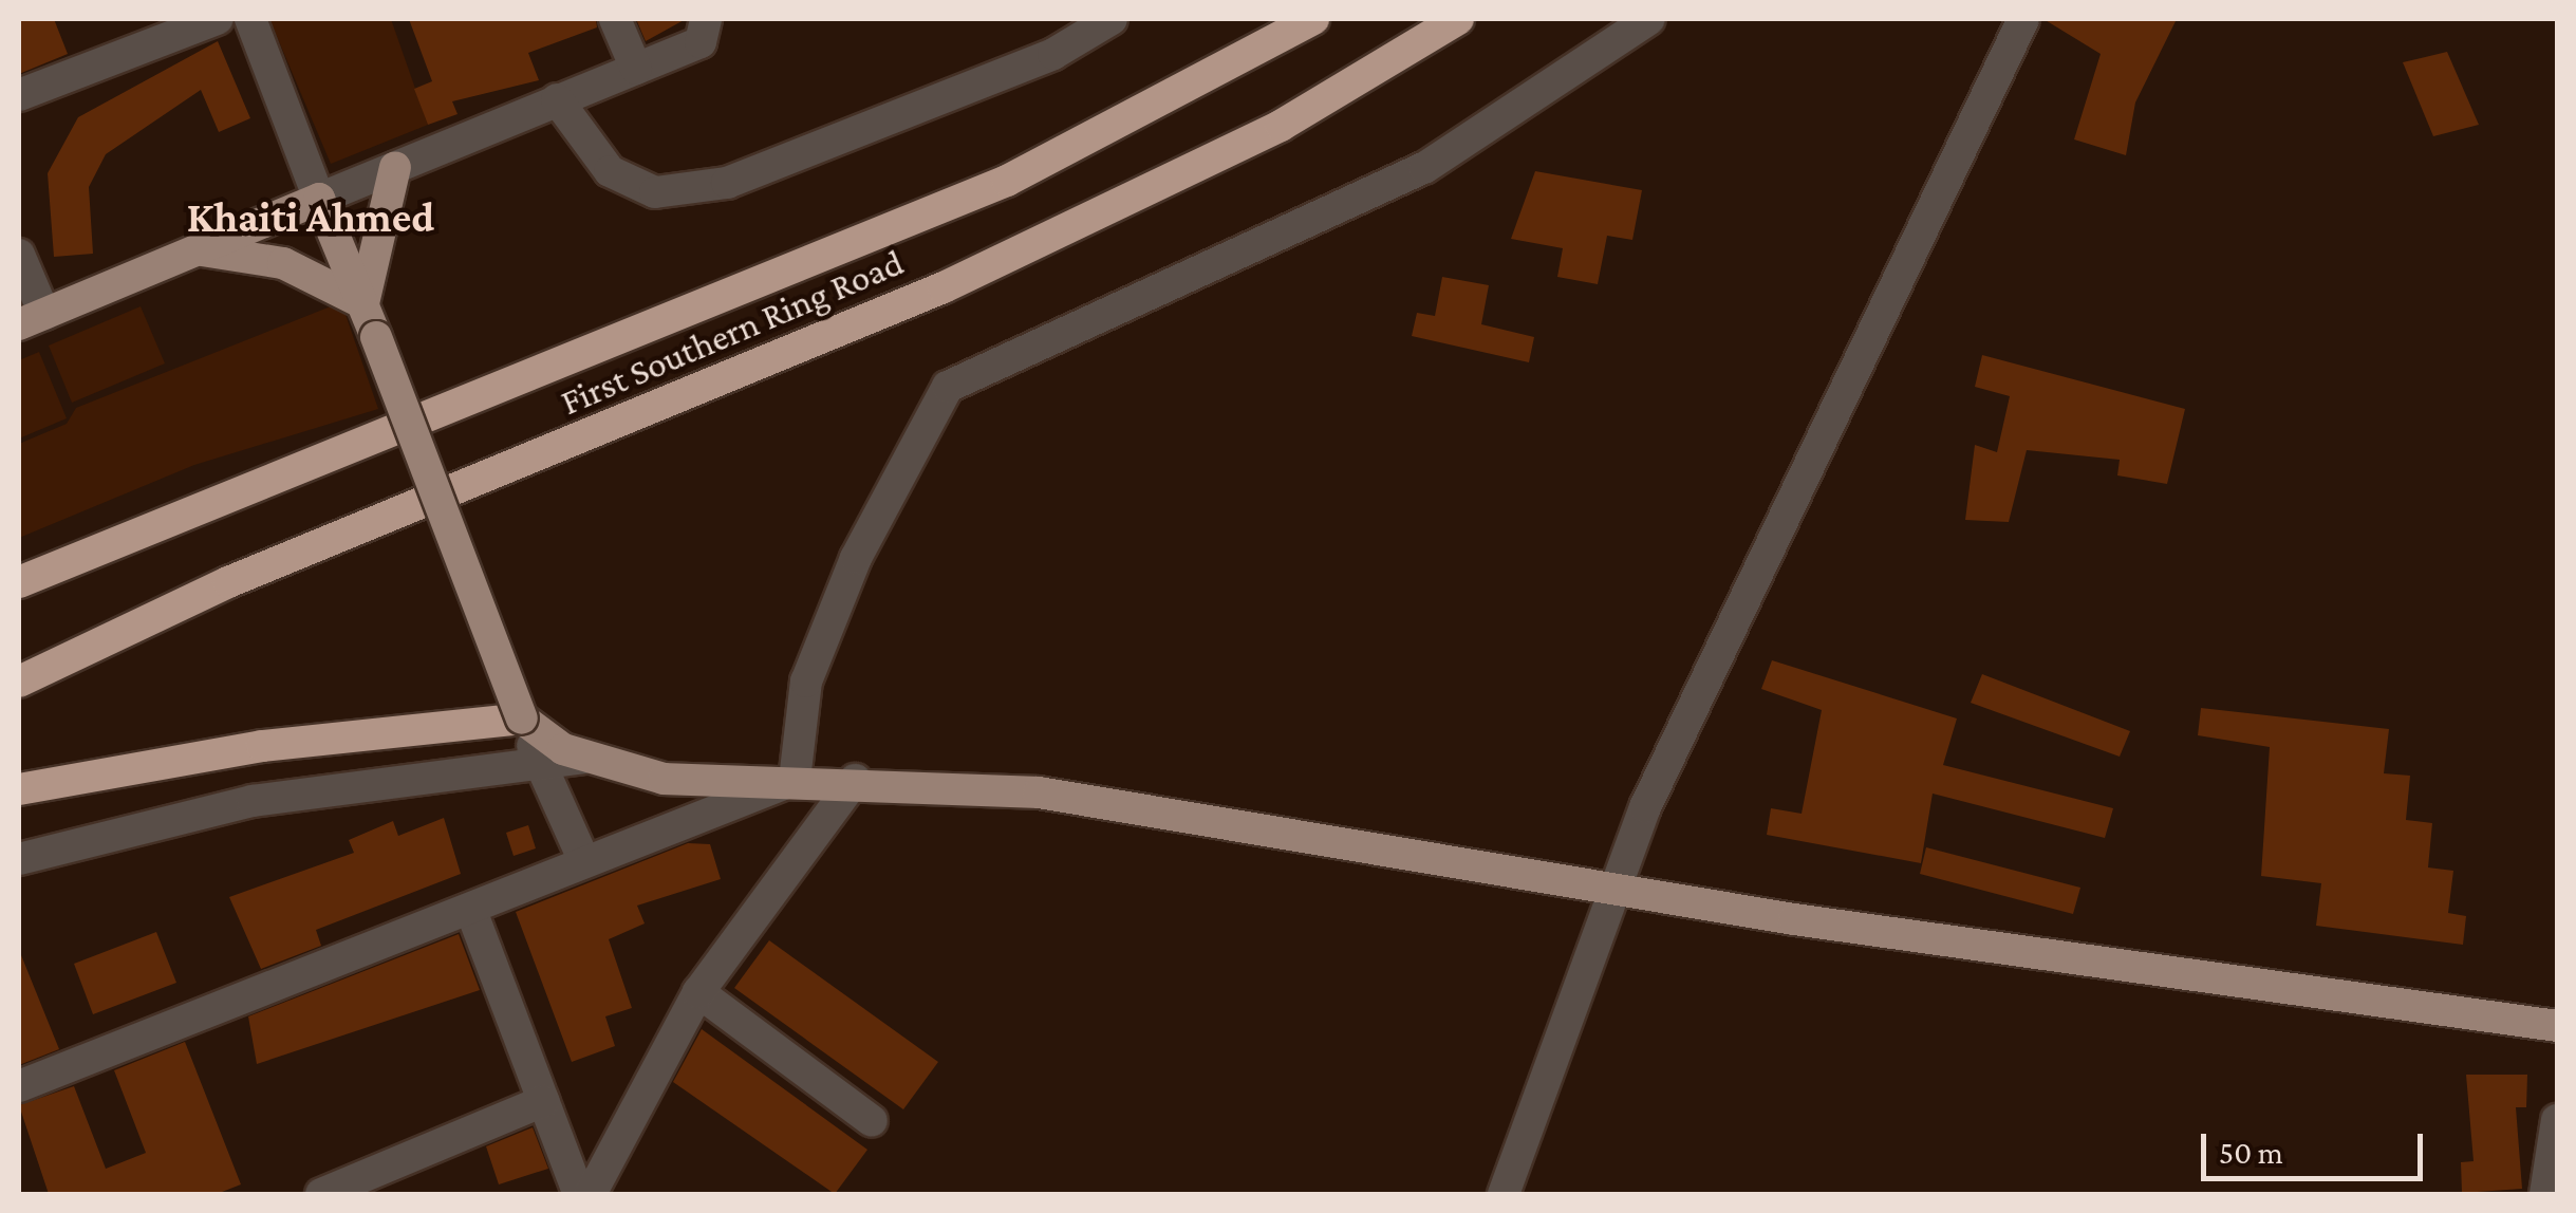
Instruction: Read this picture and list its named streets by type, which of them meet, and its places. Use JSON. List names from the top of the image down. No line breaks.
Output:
{"streets":{"highway":["First Southern Ring Road"]},"districts":["Khaiti Ahmed"],"scale_bar":"50 m"}
